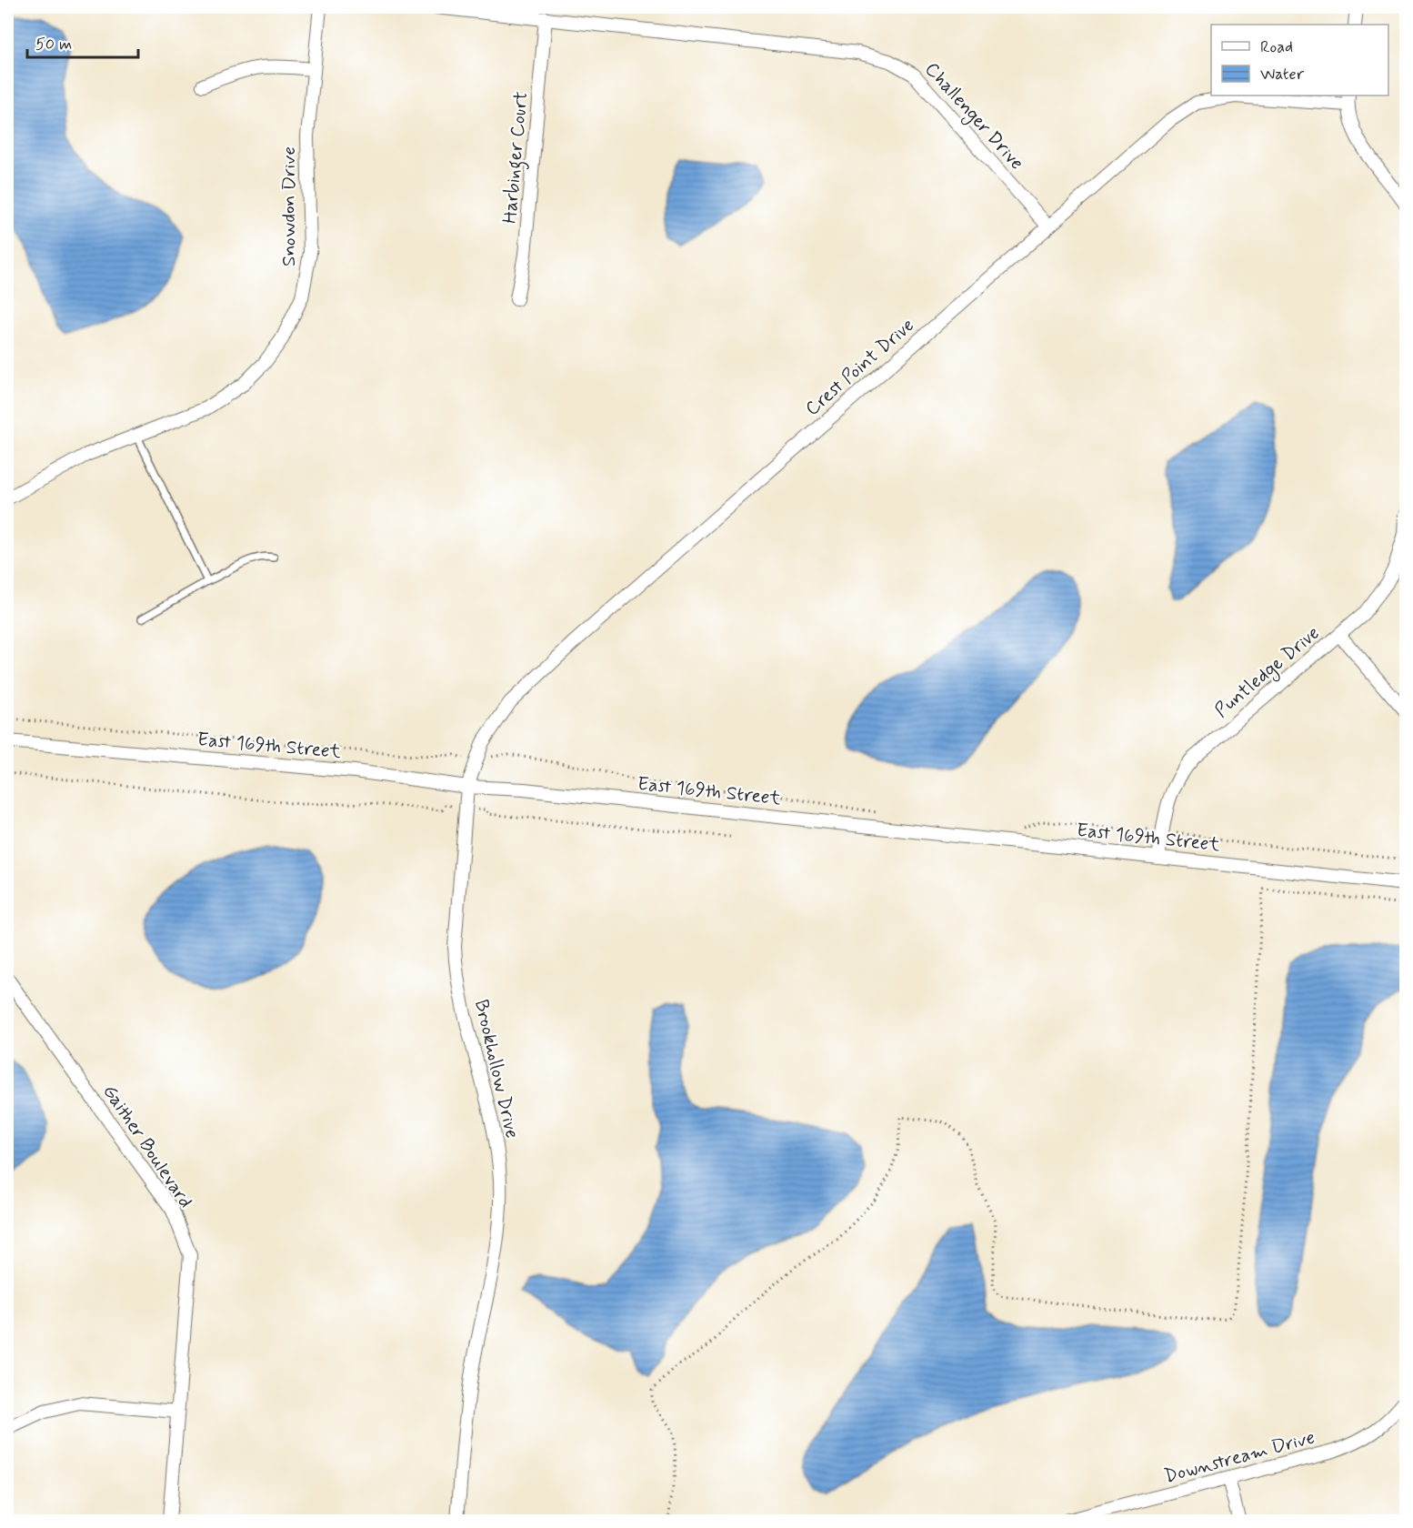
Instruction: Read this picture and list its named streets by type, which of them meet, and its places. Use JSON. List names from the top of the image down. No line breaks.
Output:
{"streets":{"street":["Challenger Drive","Harbinger Court","Snowdon Drive","Crest Point Drive","Puntledge Drive","East 169th Street","Brookhollow Drive","Gaither Boulevard","Downstream Drive"]},"crossings":[["Challenger Drive","Harbinger Court"],["Challenger Drive","Crest Point Drive"],["Crest Point Drive","East 169th Street"],["Crest Point Drive","Brookhollow Drive"],["Puntledge Drive","East 169th Street"],["East 169th Street","Brookhollow Drive"]],"legend":["Road","Water"],"scale_bar":"50 m"}
